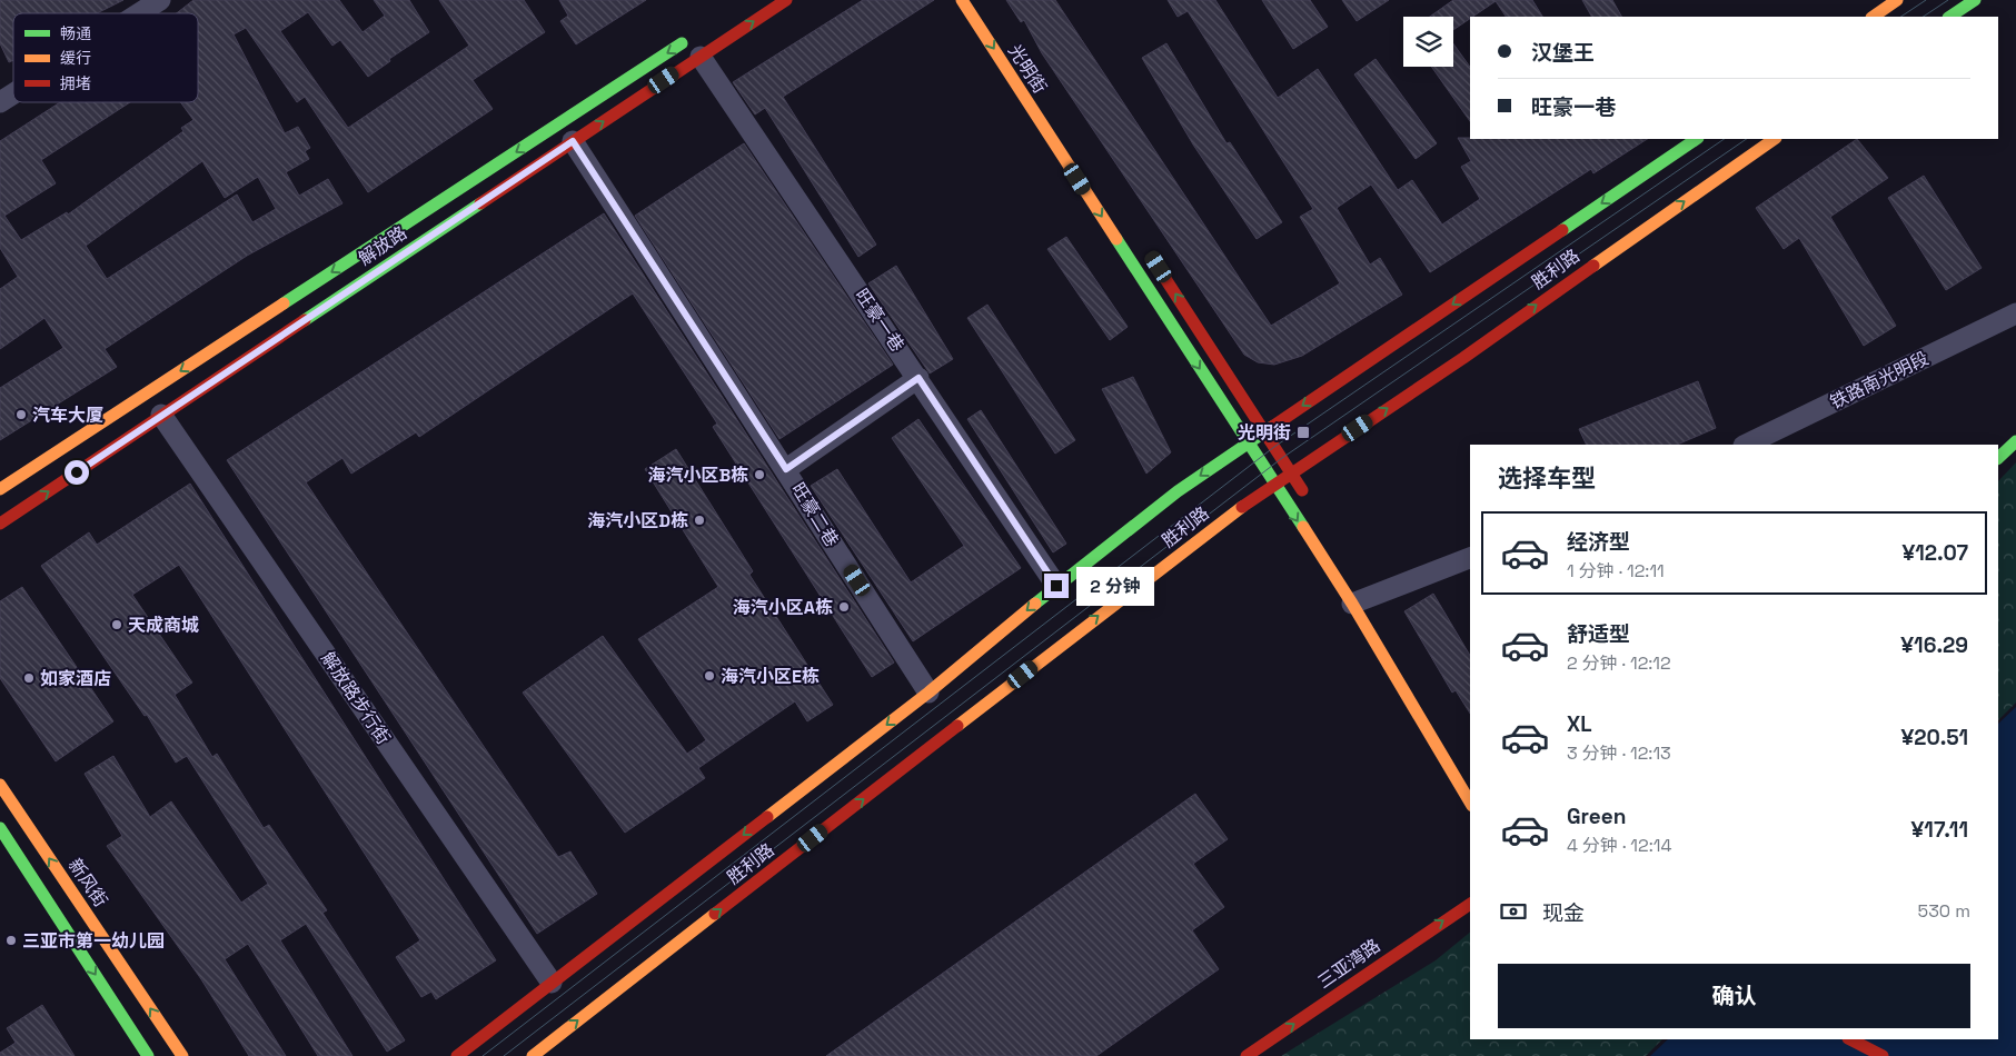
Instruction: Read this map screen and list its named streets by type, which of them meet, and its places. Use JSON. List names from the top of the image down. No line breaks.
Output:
{"streets":{"main road":["光明街","解放路","胜利路","新风街","三亚湾路"],"street":["旺豪一巷","铁路南光明段","旺豪二巷","解放路步行街"]},"crossings":[["光明街","胜利路"],["解放路","旺豪一巷"],["解放路","旺豪二巷"],["解放路","解放路步行街"],["胜利路","旺豪一巷"],["胜利路","旺豪二巷"],["胜利路","解放路步行街"]],"one_way":["三亚湾路"],"places":{"other":["汽车大厦","海汽小区B栋","海汽小区D栋","海汽小区A栋","天成商城","海汽小区E栋","如家酒店","三亚市第一幼儿园"],"transit":["光明街"]},"legend":["畅通","缓行","拥堵"],"page":{"banner":["汉堡王","旺豪一巷"],"heading":"选择车型","list":[{"name":"经济型","note":"1 分钟 · 12:11","value":"¥12.07"},{"name":"舒适型","note":"2 分钟 · 12:12","value":"¥16.29"},{"name":"XL","note":"3 分钟 · 12:13","value":"¥20.51"},{"name":"Green","note":"4 分钟 · 12:14","value":"¥17.11"}],"bubble":"2 分钟","pay":["现金","530 m"],"buttons":"确认"}}
